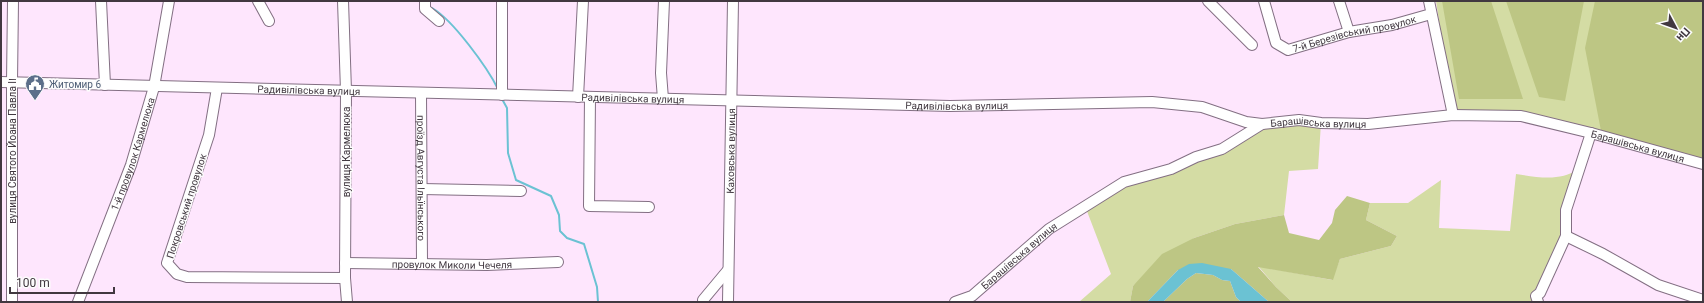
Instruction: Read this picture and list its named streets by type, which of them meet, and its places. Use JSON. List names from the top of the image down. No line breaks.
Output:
{"streets":{"street":["7-й Березівський провулок","Радивілівська вулиця","Барашівська вулиця","вулиця Святого Йоана Павла II","вулиця Кармелюка","Каховська вулиця","1-й провулок Кармелюка","проїзд Августа Ільїнського","Покровський провулок","провулок Миколи Чечеля"]},"crossings":[["Радивілівська вулиця","Барашівська вулиця"],["Радивілівська вулиця","вулиця Святого Йоана Павла II"],["Радивілівська вулиця","вулиця Кармелюка"],["Радивілівська вулиця","Каховська вулиця"],["Радивілівська вулиця","1-й провулок Кармелюка"],["Радивілівська вулиця","проїзд Августа Ільїнського"],["Радивілівська вулиця","Покровський провулок"],["вулиця Кармелюка","Покровський провулок"],["вулиця Кармелюка","провулок Миколи Чечеля"],["проїзд Августа Ільїнського","провулок Миколи Чечеля"]],"places":{"public building":["Житомир 6"]},"scale_bar":"100 m","north":"bottom right"}
